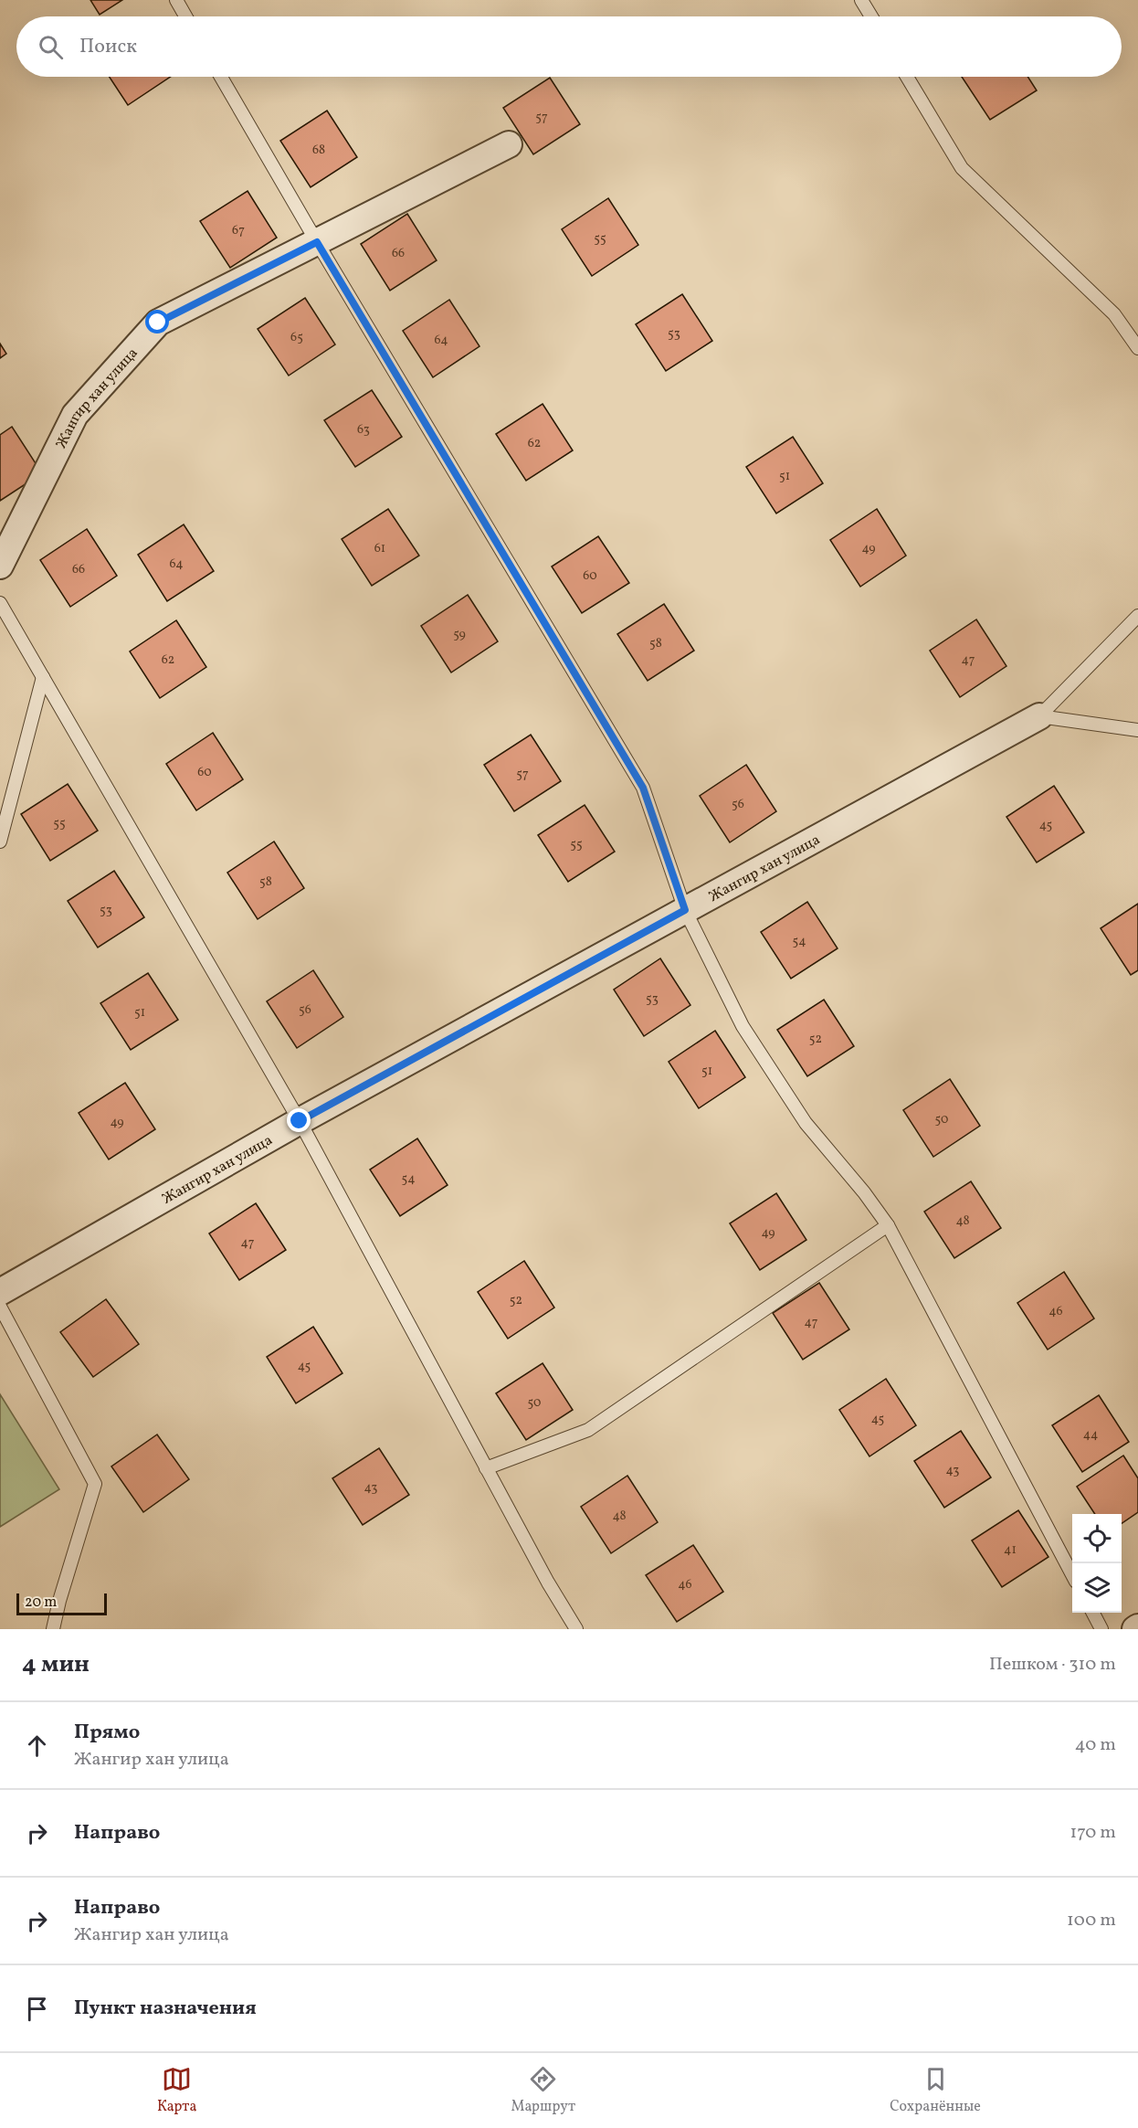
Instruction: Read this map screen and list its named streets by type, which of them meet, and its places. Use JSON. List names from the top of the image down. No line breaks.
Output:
{"streets":{"street":["Жангир хан улица"]},"house_numbers":["57","68","67","55","66","53","65","64","63","62","51","61","49","64","66","60","59","58","62","47","60","57","56","55","45","55","58","53","54","53","56","51","52","51","50","49","54","48","49","47","52","46","47","45","50","45","44","43","43","48","41","46"],"scale_bar":"20 m","page":{"search":"Поиск","scale":"20 m","heading":["4 мин","Пешком · 310 m"],"list":[["Прямо","Жангир хан улица","40 m"],["Направо","170 m"],["Направо","Жангир хан улица","100 m"],"Пункт назначения"],"nav":["Карта","Маршрут","Сохранённые"]}}
